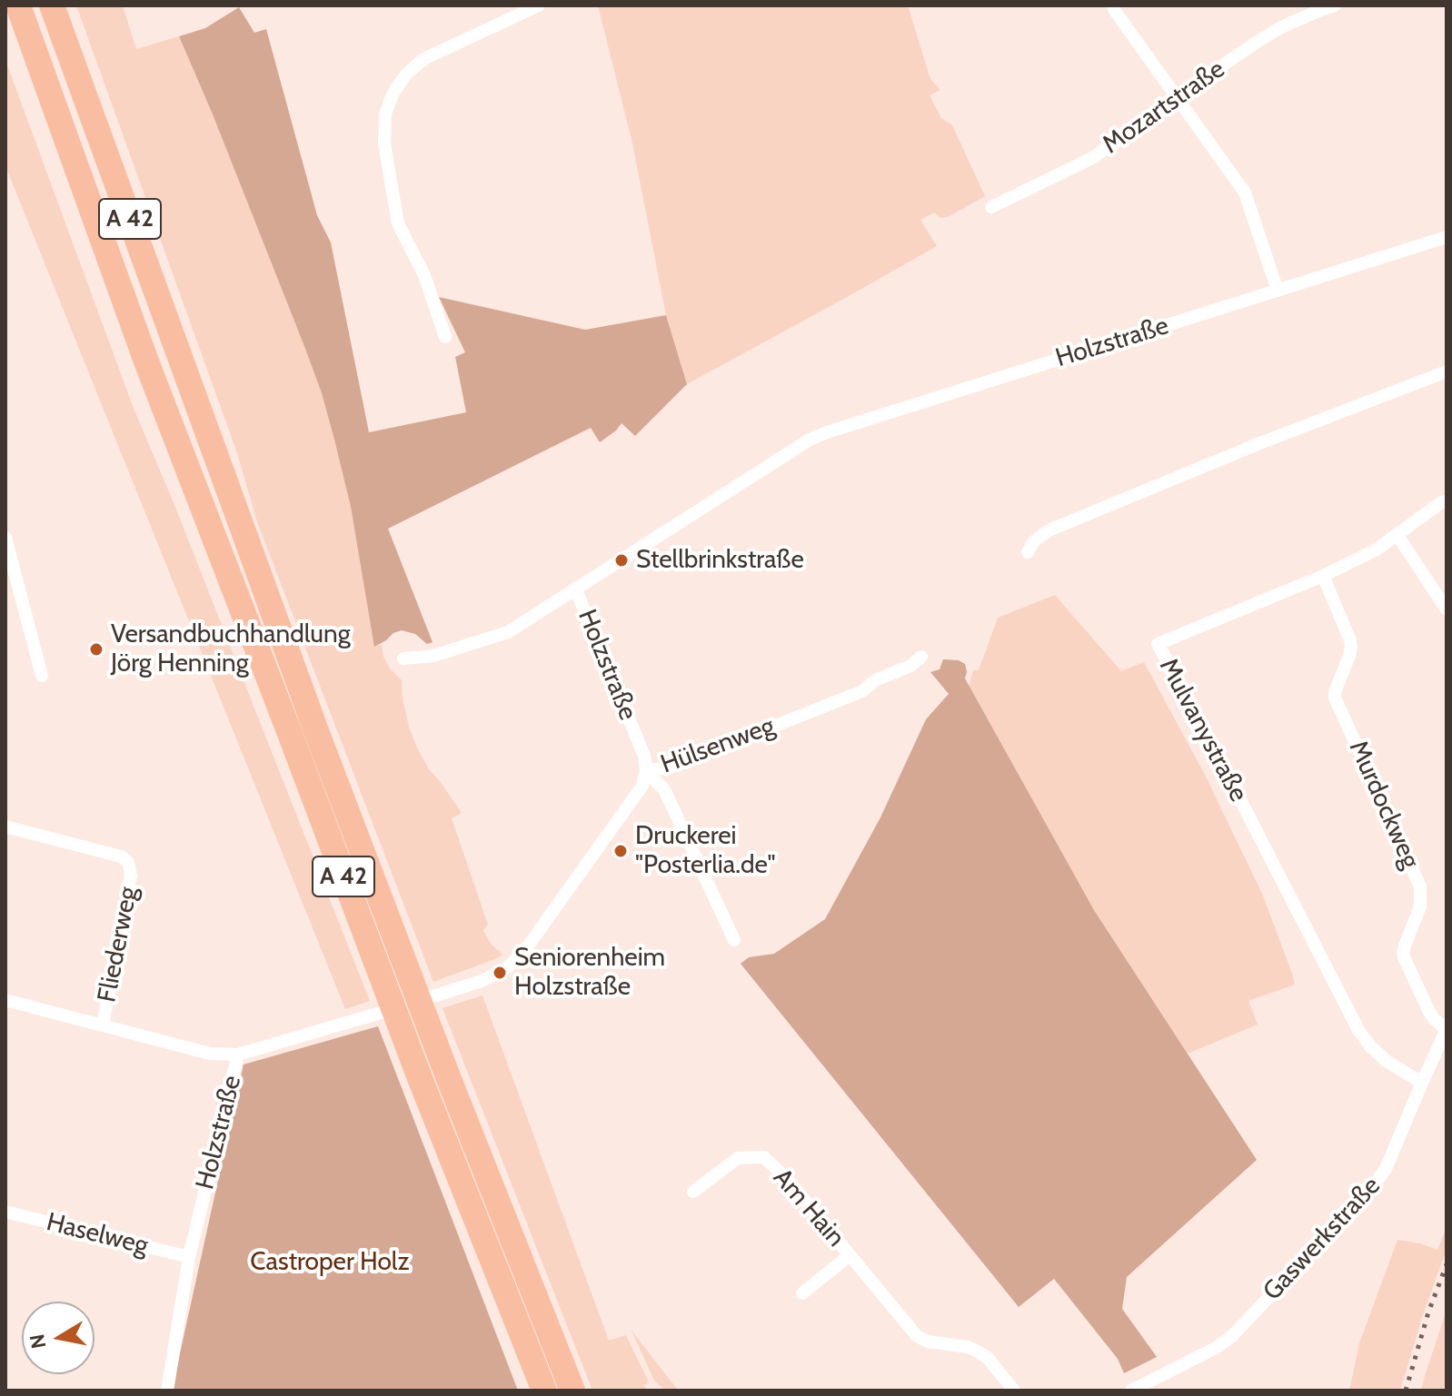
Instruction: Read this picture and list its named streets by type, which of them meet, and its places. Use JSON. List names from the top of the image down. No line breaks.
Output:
{"streets":{"highway":["A 42"],"street":["Mozartstraße","Holzstraße","Mulvanystraße","Hülsenweg","Murdockweg","Fliederweg","Am Hain","Haselweg","Gaswerkstraße"]},"crossings":[["Holzstraße","Hülsenweg"],["Holzstraße","Haselweg"],["Mulvanystraße","Murdockweg"],["Mulvanystraße","Gaswerkstraße"],["Murdockweg","Gaswerkstraße"]],"parks":["Castroper Holz"],"places":["Stellbrinkstraße","Versandbuchhandlung Jörg Henning","Druckerei \"Posterlia.de\"","Seniorenheim Holzstraße"],"north":"left"}
